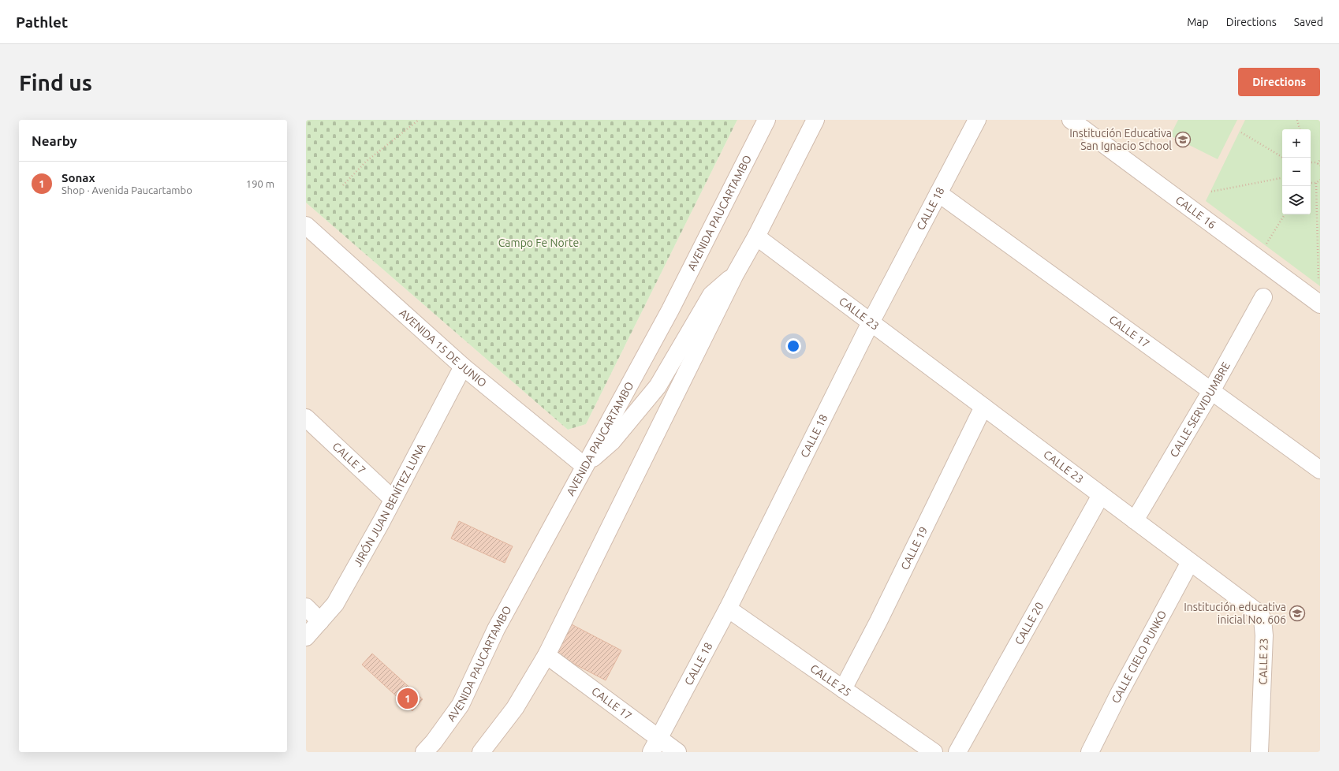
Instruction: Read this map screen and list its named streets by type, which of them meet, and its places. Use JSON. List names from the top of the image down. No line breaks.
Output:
{"streets":{"street":["CALLE 18","CALLE 16","AVENIDA PAUCARTAMBO","CALLE 23","CALLE 17","AVENIDA 15 DE JUNIO","CALLE SERVIDUMBRE","CALLE 7","JIRÓN JUAN BENÍTEZ LUNA","CALLE 19","CALLE 20","CALLE CIELO PUNKO","CALLE 25"]},"crossings":[["CALLE 18","CALLE 23"],["CALLE 18","CALLE 17"],["CALLE 18","CALLE 25"],["AVENIDA PAUCARTAMBO","AVENIDA 15 DE JUNIO"],["CALLE 23","CALLE SERVIDUMBRE"],["CALLE 23","CALLE 19"],["CALLE 23","CALLE 20"],["CALLE 23","CALLE CIELO PUNKO"],["CALLE 17","CALLE SERVIDUMBRE"],["AVENIDA 15 DE JUNIO","JIRÓN JUAN BENÍTEZ LUNA"],["CALLE 7","JIRÓN JUAN BENÍTEZ LUNA"],["CALLE 19","CALLE 25"]],"parks":["Campo Fe Norte"],"places":{"school or university":["Institución Educativa San Ignacio School","Institución educativa inicial No. 606"]},"page":{"header":"Pathlet","nav":["Map","Directions","Saved"],"buttons":"Directions","title":"Find us","heading":"Nearby","map_buttons":["+","−"],"list":[{"mark":"1","name":"Sonax","note":"Shop · Avenida Paucartambo","value":"190 m"}],"pins":"1"}}
